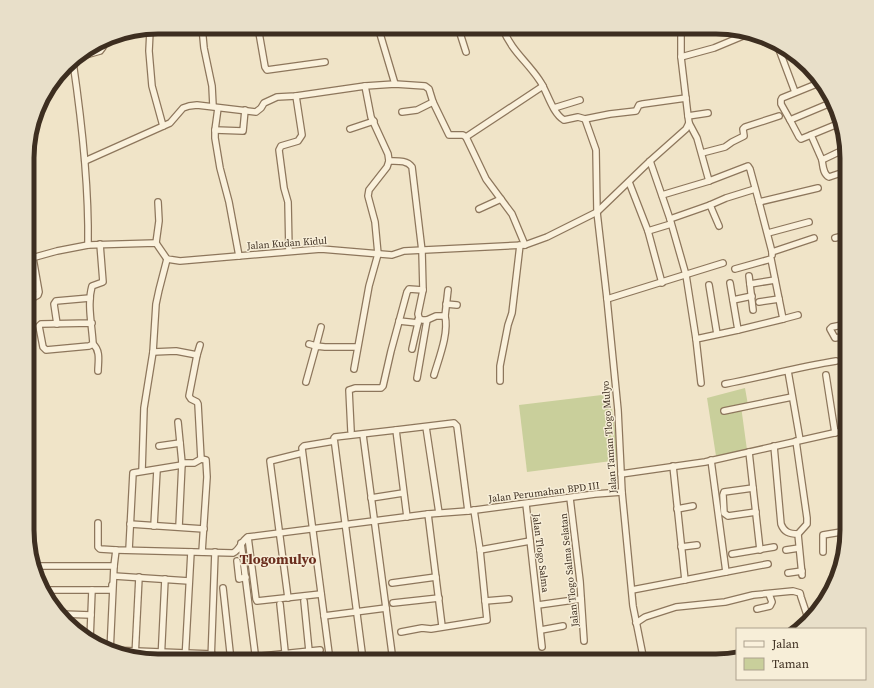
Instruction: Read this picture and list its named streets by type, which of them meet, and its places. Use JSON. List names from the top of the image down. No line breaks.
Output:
{"streets":{"street":["Jalan Kudan Kidul","Jalan Taman Tlogo Mulyo","Jalan Perumahan BPD III","Jalan Tlogo Salma","Jalan Tlogo Salma Selatan"]},"crossings":[["Jalan Kudan Kidul","Jalan Taman Tlogo Mulyo"],["Jalan Taman Tlogo Mulyo","Jalan Perumahan BPD III"],["Jalan Perumahan BPD III","Jalan Tlogo Salma"],["Jalan Perumahan BPD III","Jalan Tlogo Salma Selatan"],["Jalan Tlogo Salma","Jalan Tlogo Salma Selatan"]],"districts":["Tlogomulyo"],"legend":["Jalan","Taman"]}
